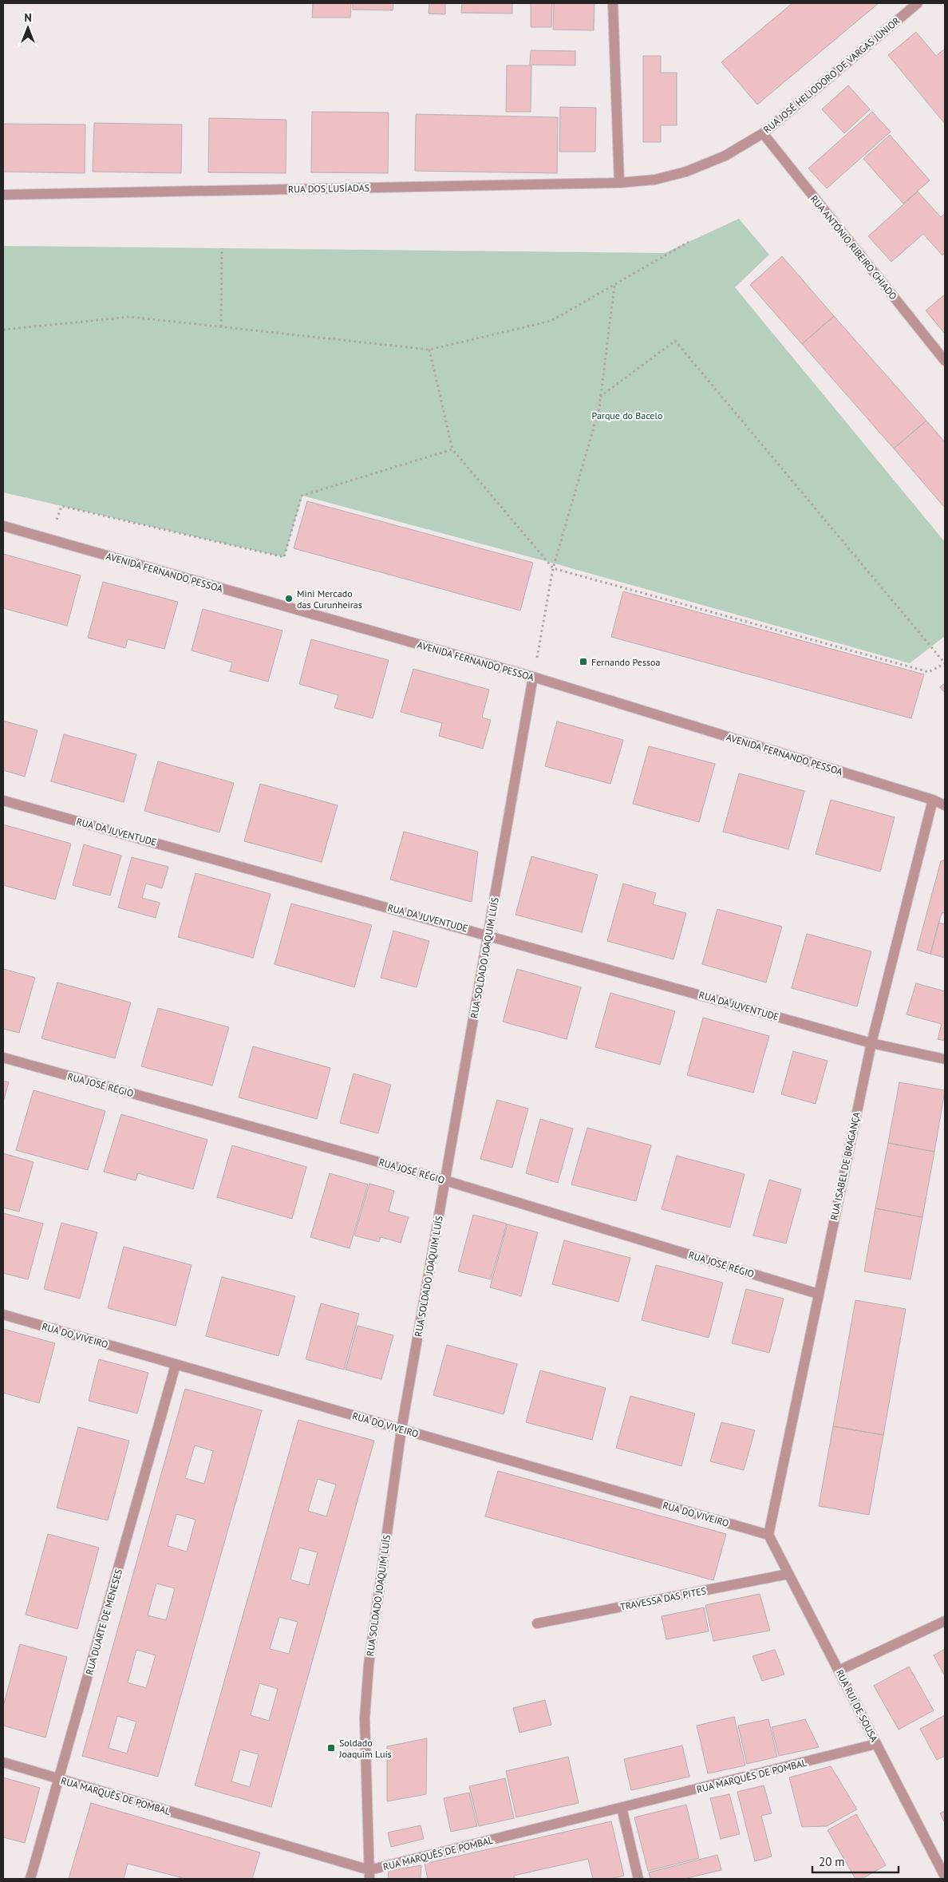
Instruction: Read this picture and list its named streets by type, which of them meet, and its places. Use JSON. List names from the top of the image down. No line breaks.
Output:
{"streets":{"street":["RUA JOSÉ HELIODORO DE VARGAS JÚNIOR","RUA DOS LUSÍADAS","RUA ANTÓNIO RIBEIRO CHIADO","AVENIDA FERNANDO PESSOA","RUA DA JUVENTUDE","RUA SOLDADO JOAQUIM LUÍS","RUA JOSÉ RÉGIO","RUA ISABEL DE BRAGANÇA","RUA DO VIVEIRO","TRAVESSA DAS PITES","RUA DUARTE DE MENESES","RUA RUI DE SOUSA","RUA MARQUÊS DE POMBAL"]},"crossings":[["RUA JOSÉ HELIODORO DE VARGAS JÚNIOR","RUA DOS LUSÍADAS"],["RUA JOSÉ HELIODORO DE VARGAS JÚNIOR","RUA ANTÓNIO RIBEIRO CHIADO"],["AVENIDA FERNANDO PESSOA","RUA SOLDADO JOAQUIM LUÍS"],["AVENIDA FERNANDO PESSOA","RUA ISABEL DE BRAGANÇA"],["RUA DA JUVENTUDE","RUA SOLDADO JOAQUIM LUÍS"],["RUA DA JUVENTUDE","RUA ISABEL DE BRAGANÇA"],["RUA SOLDADO JOAQUIM LUÍS","RUA JOSÉ RÉGIO"],["RUA SOLDADO JOAQUIM LUÍS","RUA DO VIVEIRO"],["RUA SOLDADO JOAQUIM LUÍS","RUA MARQUÊS DE POMBAL"],["RUA JOSÉ RÉGIO","RUA ISABEL DE BRAGANÇA"],["RUA ISABEL DE BRAGANÇA","RUA DO VIVEIRO"],["RUA ISABEL DE BRAGANÇA","RUA RUI DE SOUSA"],["RUA DO VIVEIRO","RUA DUARTE DE MENESES"],["RUA DO VIVEIRO","RUA RUI DE SOUSA"],["TRAVESSA DAS PITES","RUA RUI DE SOUSA"],["RUA DUARTE DE MENESES","RUA MARQUÊS DE POMBAL"],["RUA RUI DE SOUSA","RUA MARQUÊS DE POMBAL"]],"parks":["Parque do Bacelo"],"places":{"other":["Mini Mercado das Curunheiras"],"transit":["Fernando Pessoa","Soldado Joaquim Luís"]},"scale_bar":"20 m","north":"top"}
